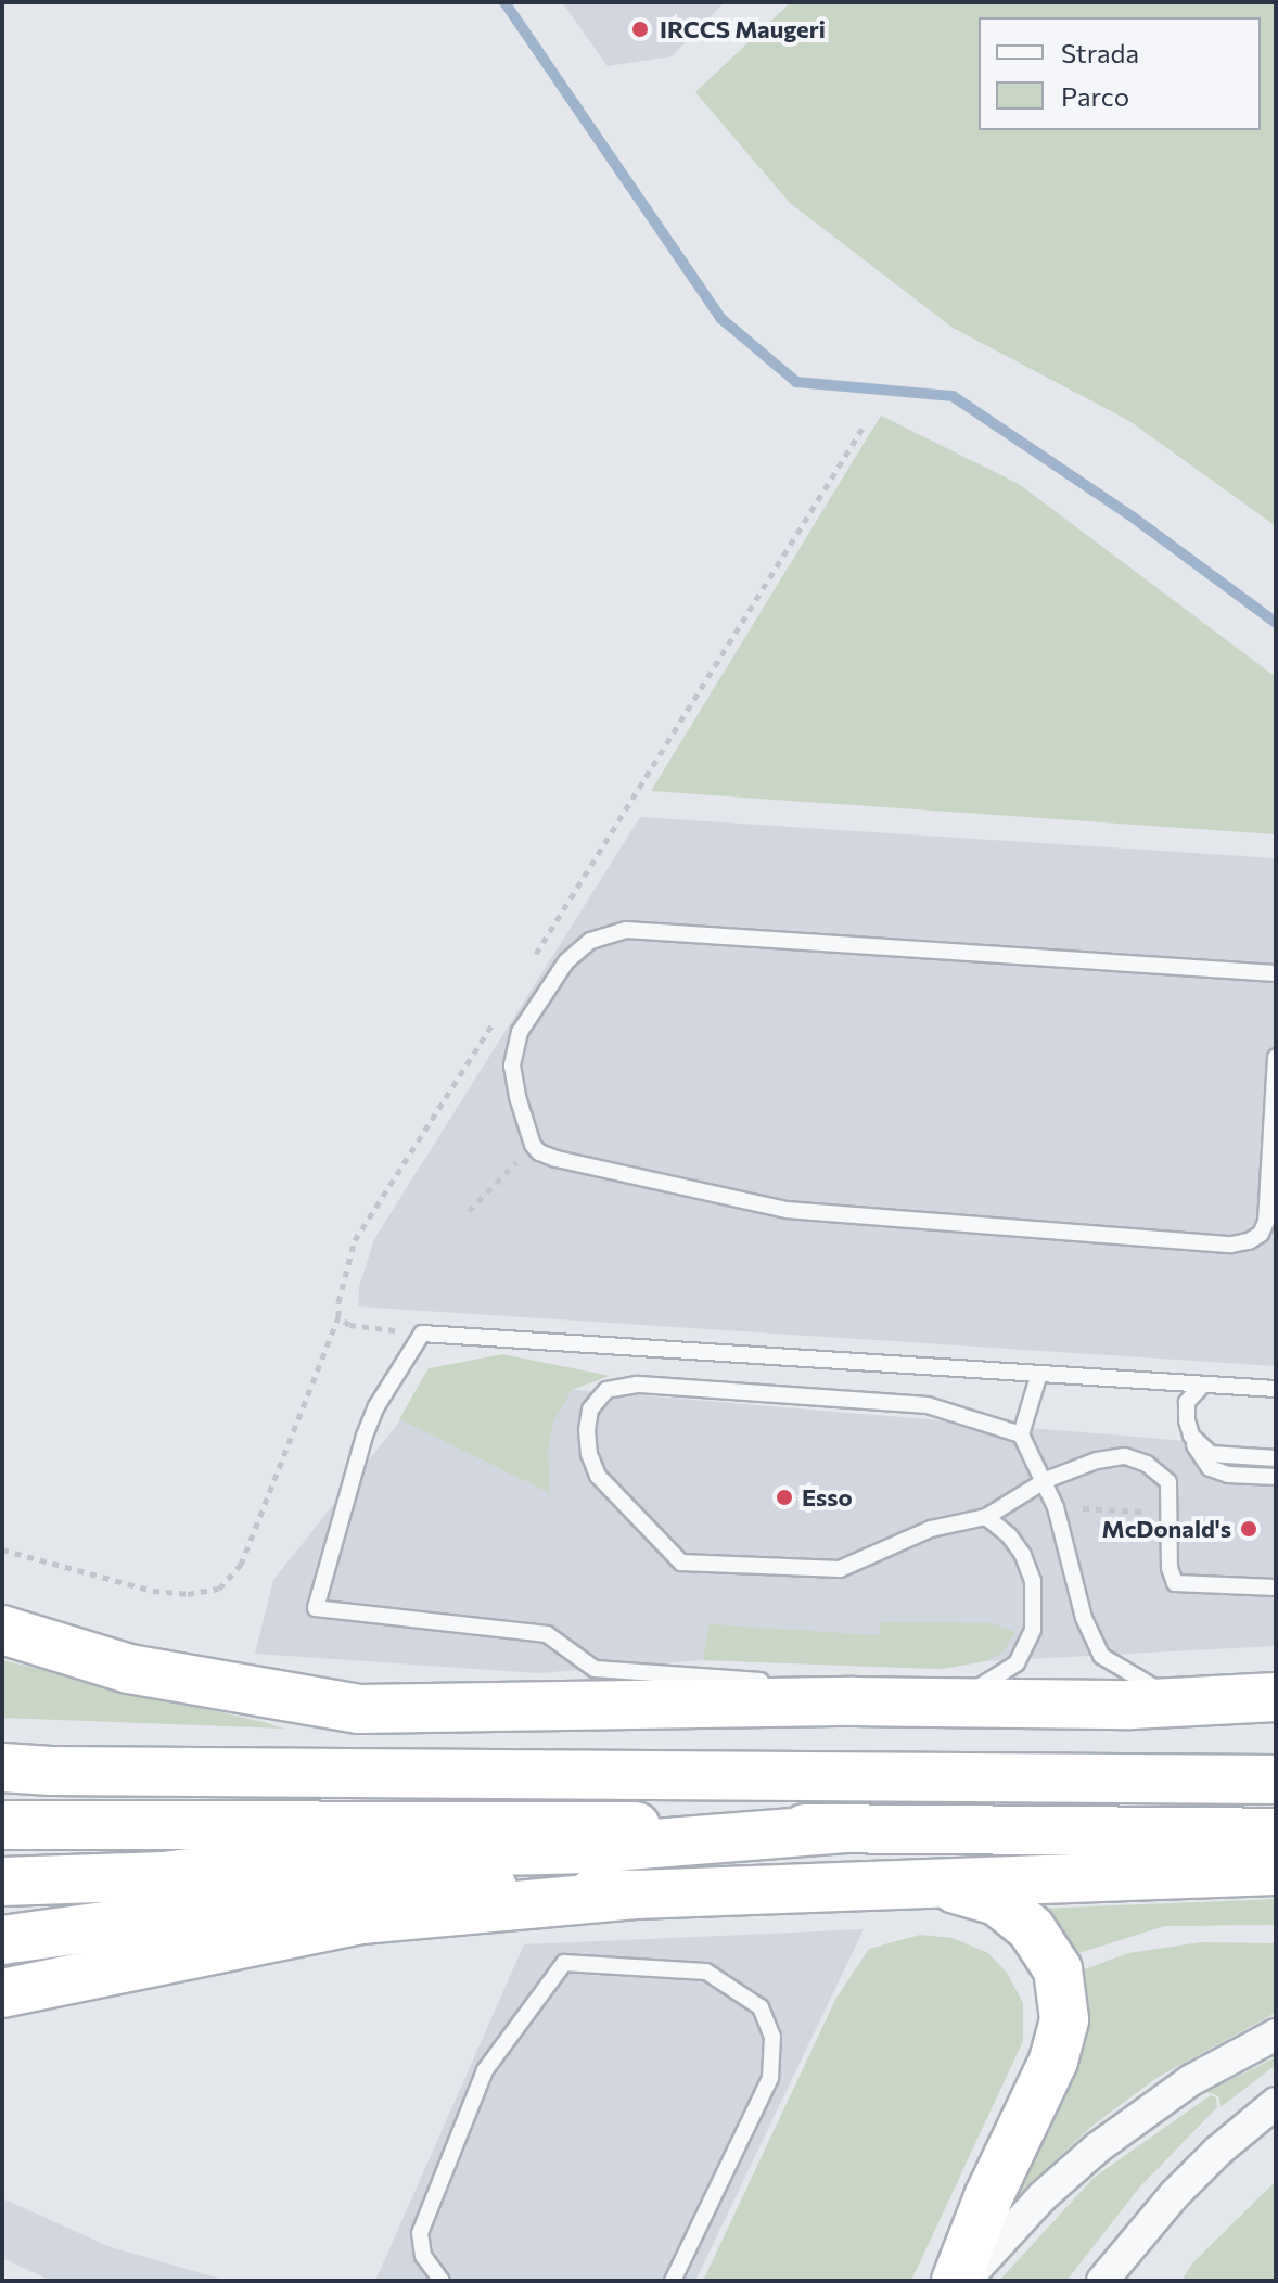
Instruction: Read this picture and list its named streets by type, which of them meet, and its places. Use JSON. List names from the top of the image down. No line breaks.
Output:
{"places":["IRCCS Maugeri","Esso","McDonald's"],"legend":["Strada","Parco"]}
